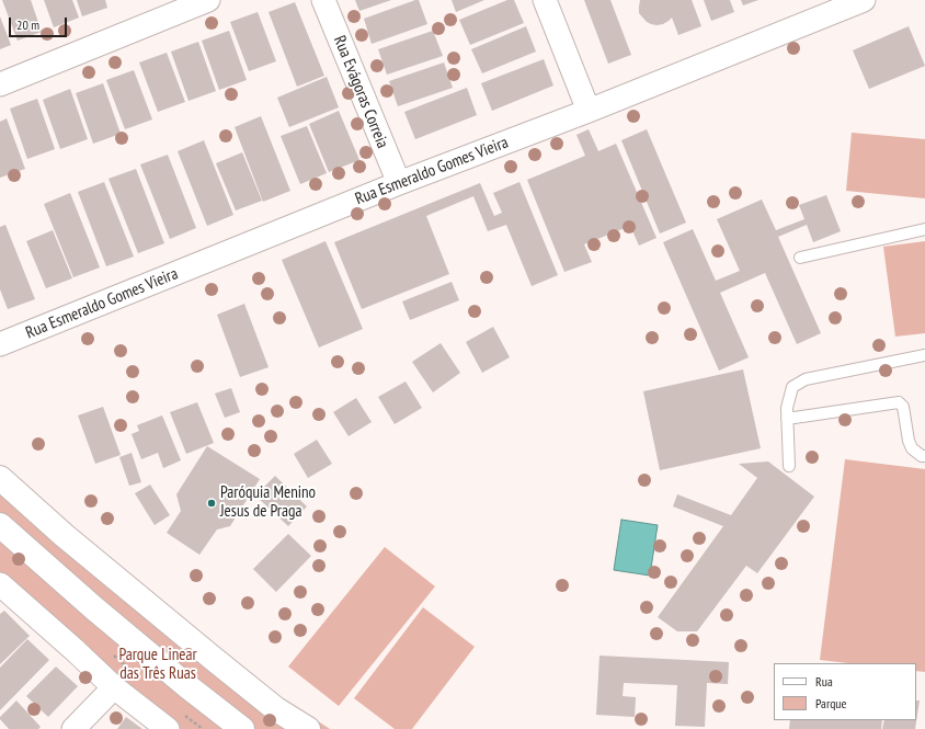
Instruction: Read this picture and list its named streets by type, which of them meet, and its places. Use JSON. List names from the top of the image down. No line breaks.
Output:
{"streets":{"street":["Rua Evágoras Correia","Rua Esmeraldo Gomes Vieira"]},"crossings":[["Rua Evágoras Correia","Rua Esmeraldo Gomes Vieira"]],"parks":["Parque Linear das Três Ruas"],"places":["Paróquia Menino Jesus de Praga"],"legend":["Rua","Parque"],"scale_bar":"20 m"}
